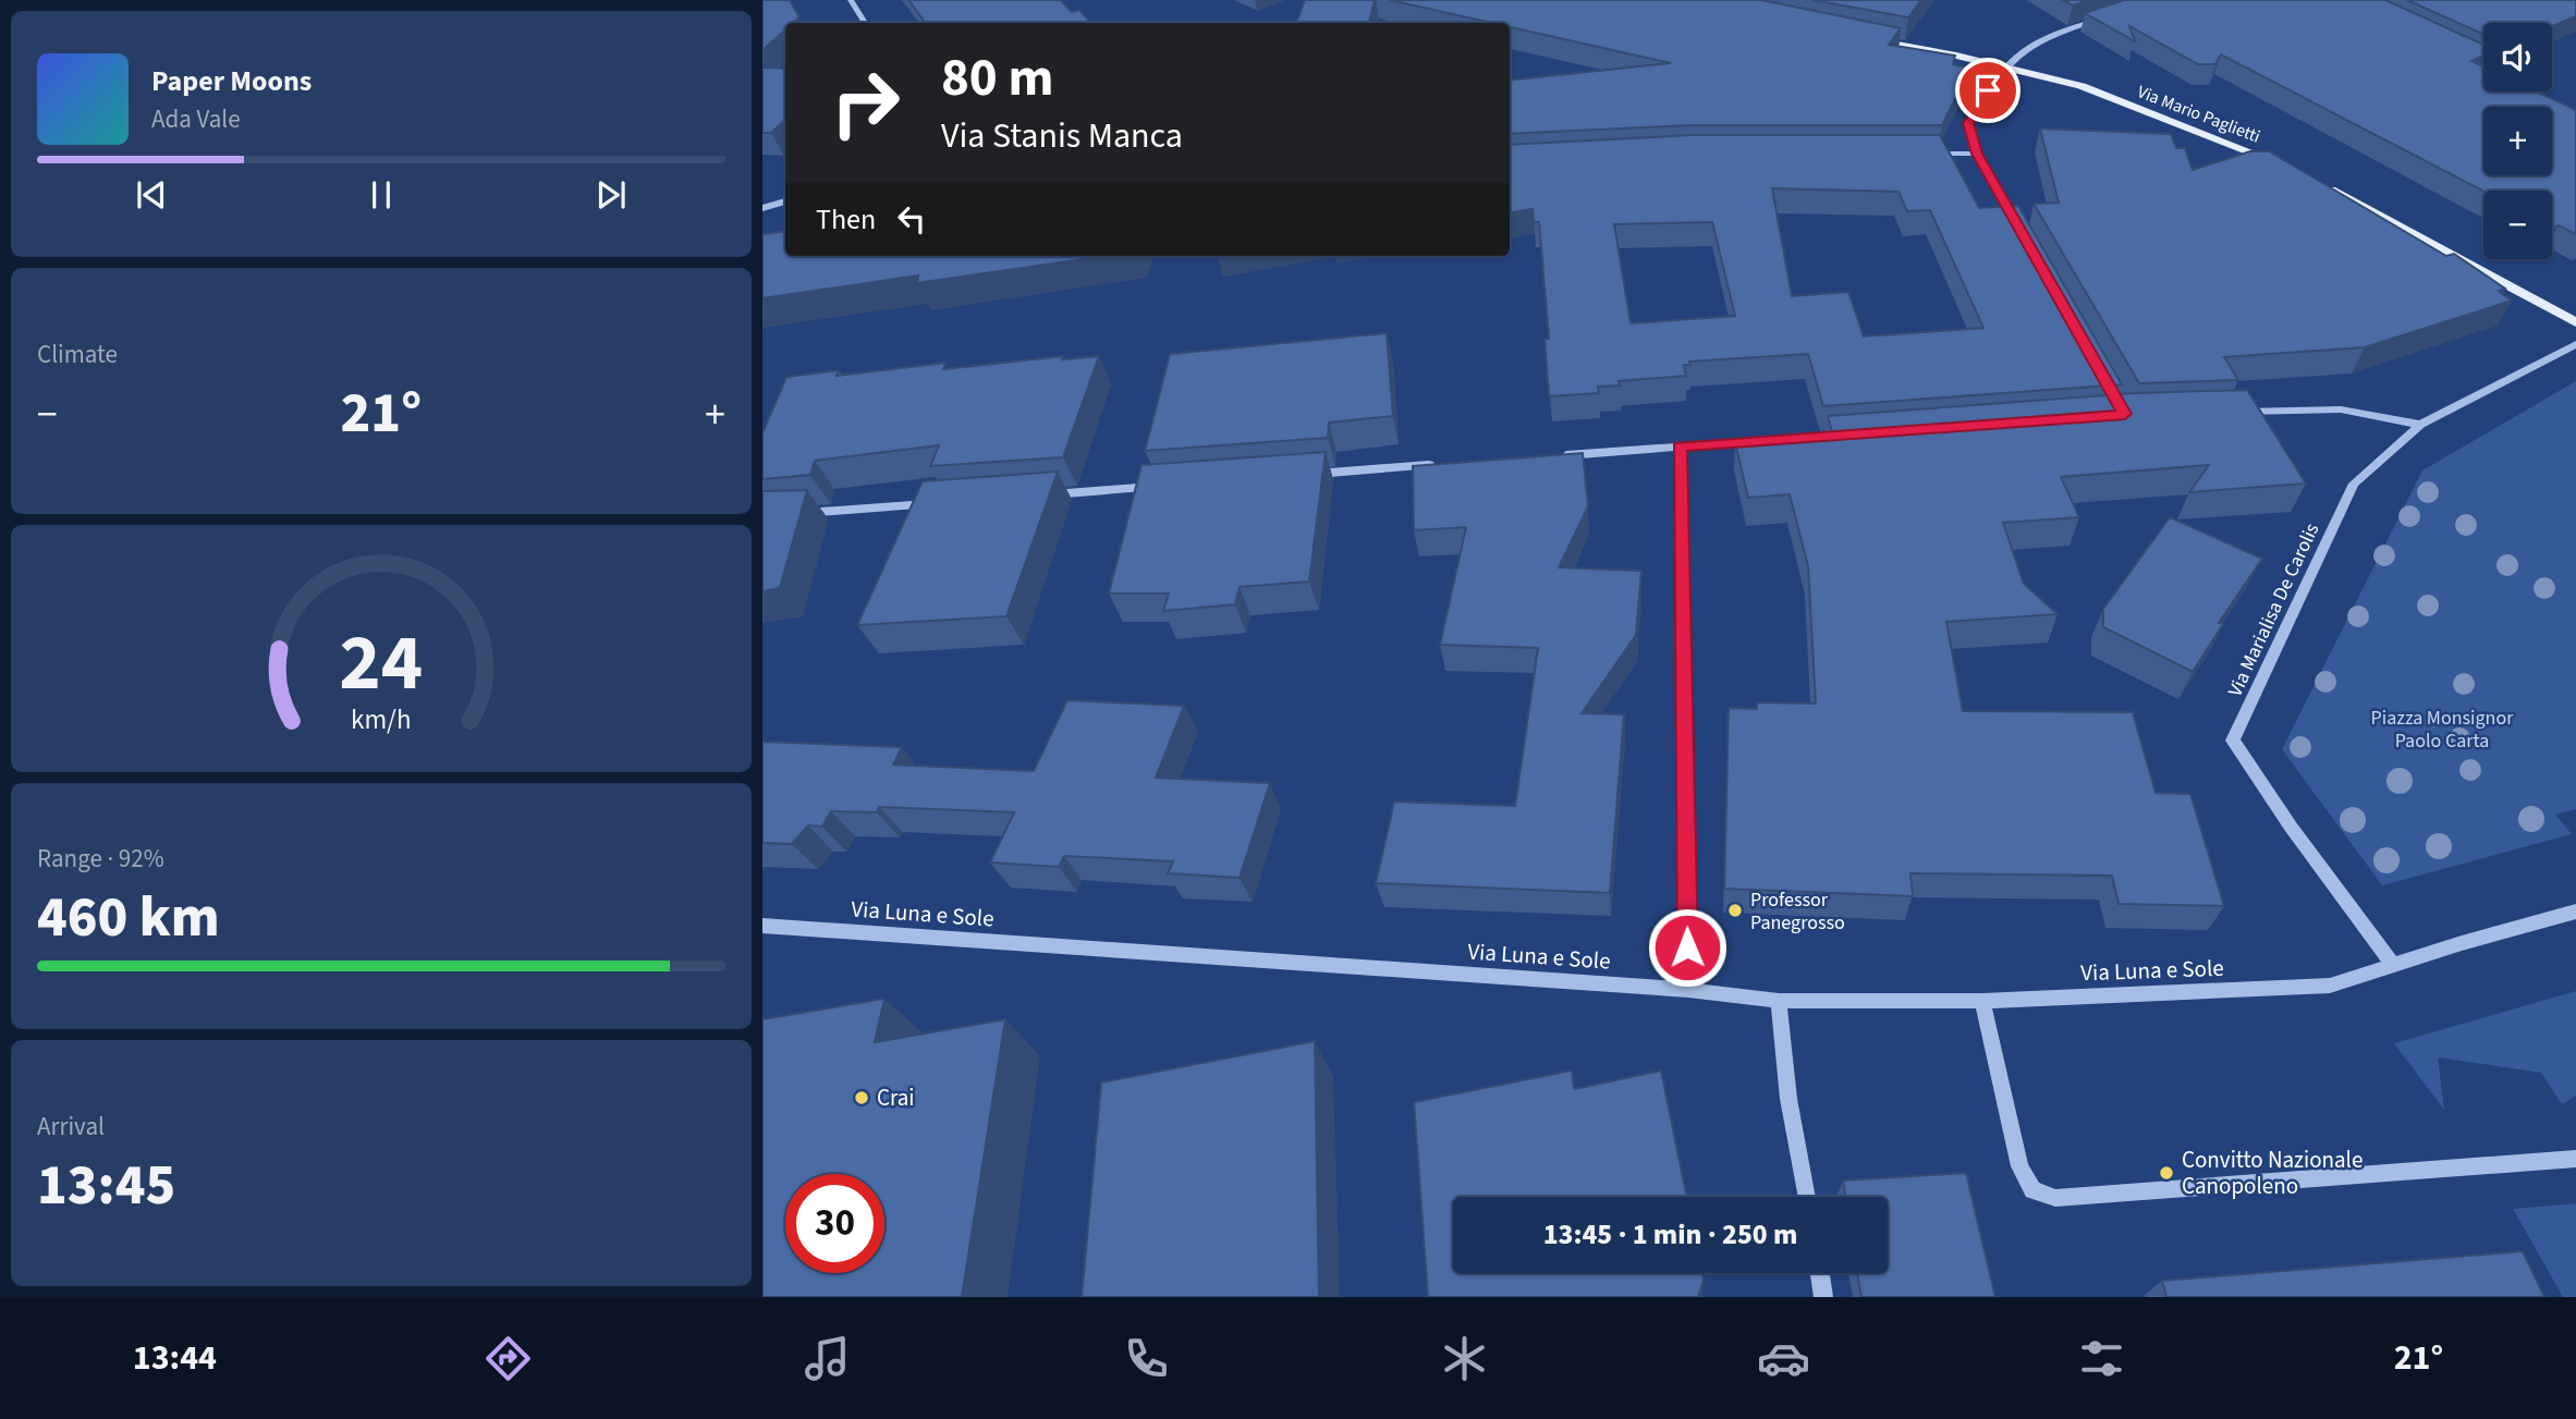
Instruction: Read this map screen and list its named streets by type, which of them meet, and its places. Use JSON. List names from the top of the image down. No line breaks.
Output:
{"streets":{"main road":["Via Mario Paglietti"],"street":["Via Marialisa De Carolis","Via Luna e Sole"]},"crossings":[["Via Marialisa De Carolis","Via Luna e Sole"]],"parks":["Piazza Monsignor Paolo Carta"],"places":["Professor Panegrosso","Crai","Convitto Nazionale Canopoleno"],"page":{"map_buttons":["+","−"],"turn":["80 m","Via Stanis Manca"],"song":["Paper Moons","Ada Vale"],"then":"Then","tile":["Climate",["Range · 92%","460 km"],["Arrival","13:45"]],"heat":["−","21°","+"],"limit":"30","trip":"13:45 · 1 min · 250 m","tabs":["13:44","21°"],"gauge":["24","km/h"]}}
